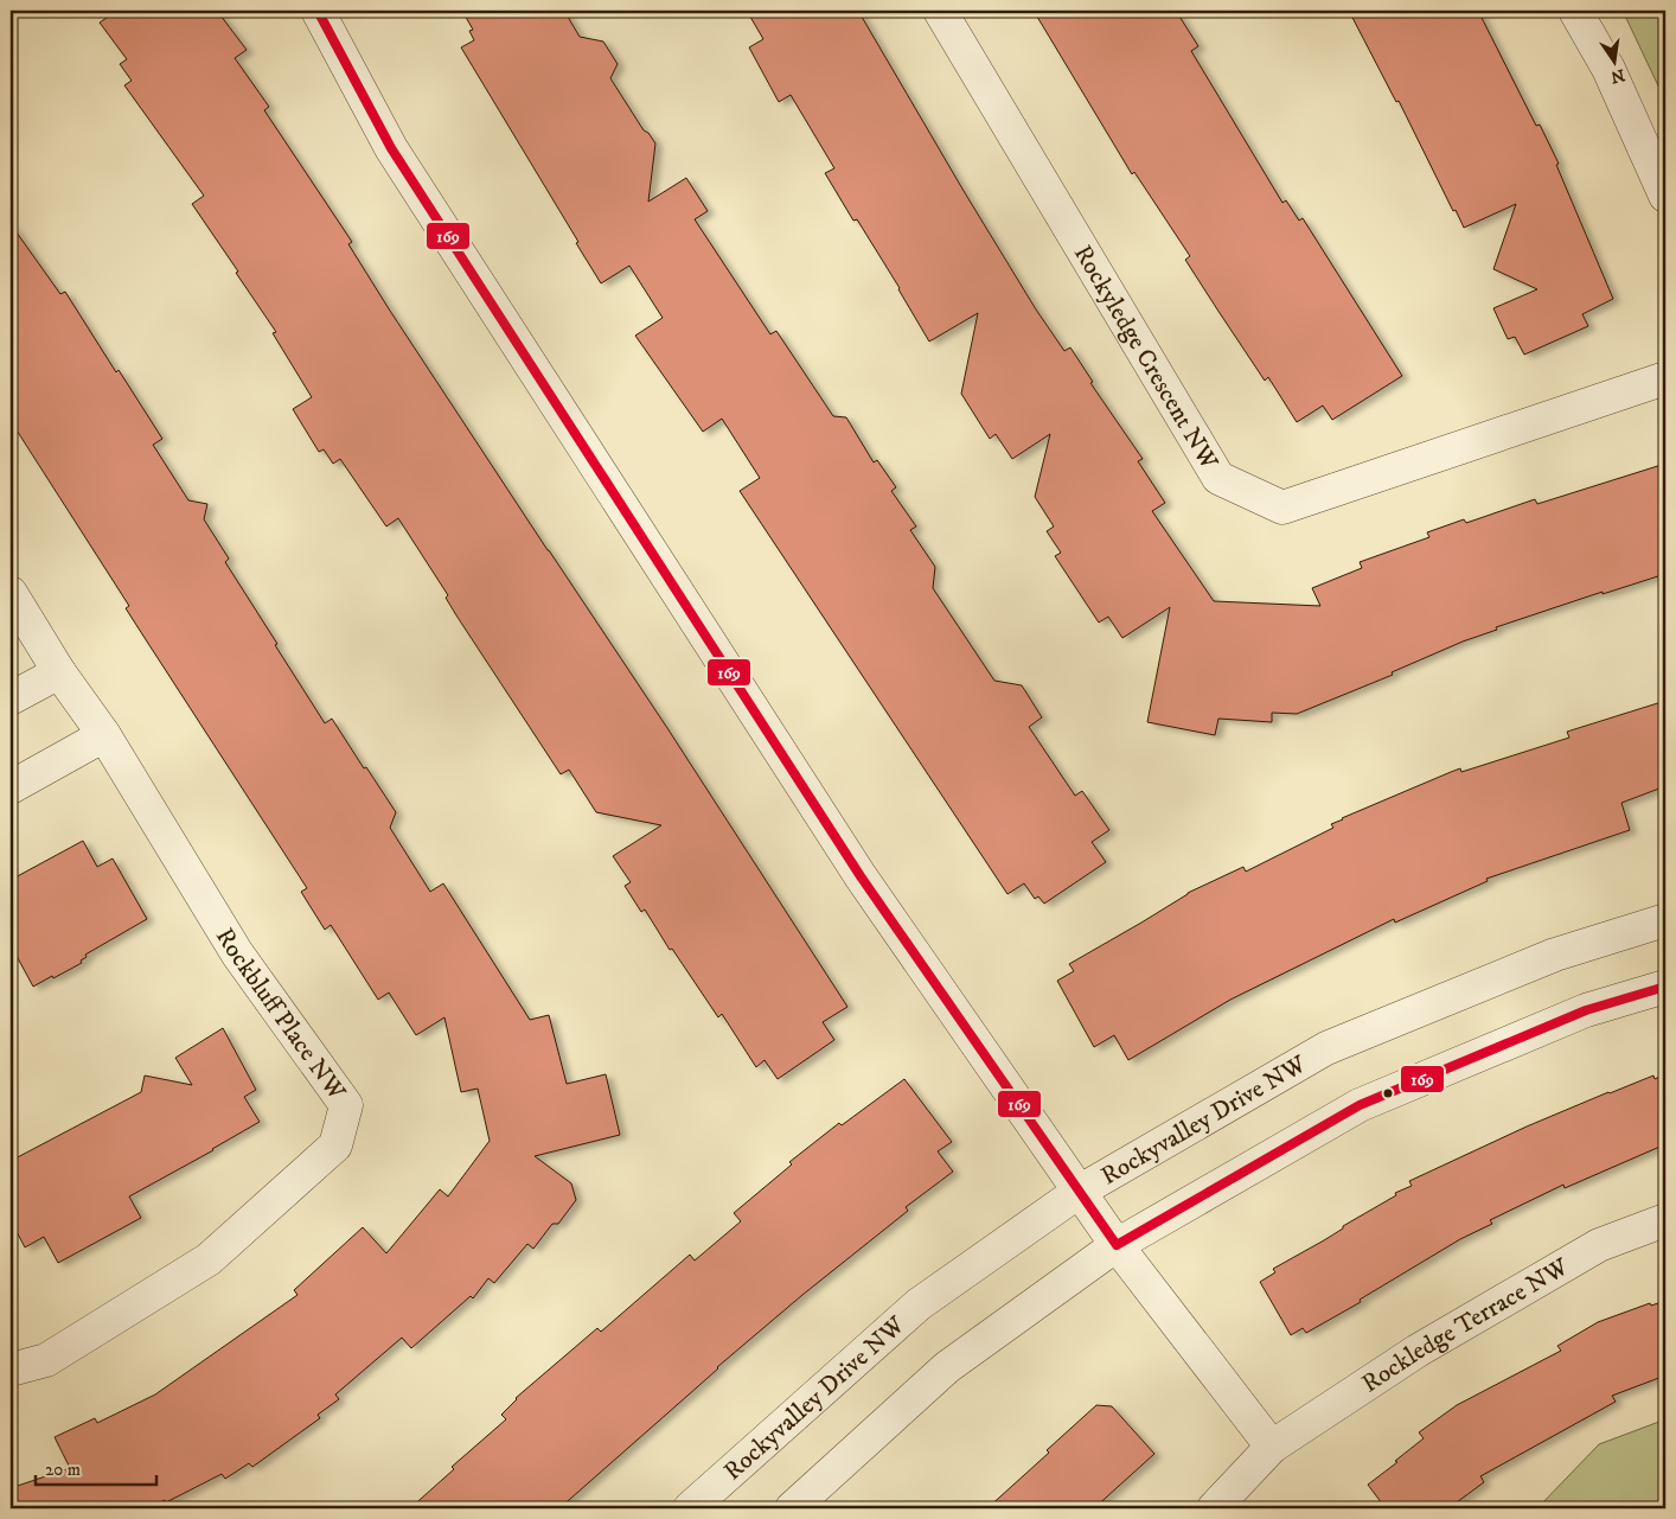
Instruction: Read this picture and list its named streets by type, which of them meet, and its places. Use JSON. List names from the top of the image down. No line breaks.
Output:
{"streets":{"street":["Rockyledge Crescent NW","Rockbluff Place NW","Rockyvalley Drive NW","Rockledge Terrace NW"]},"lines":["transit line 169"],"scale_bar":"20 m","north":"bottom"}
